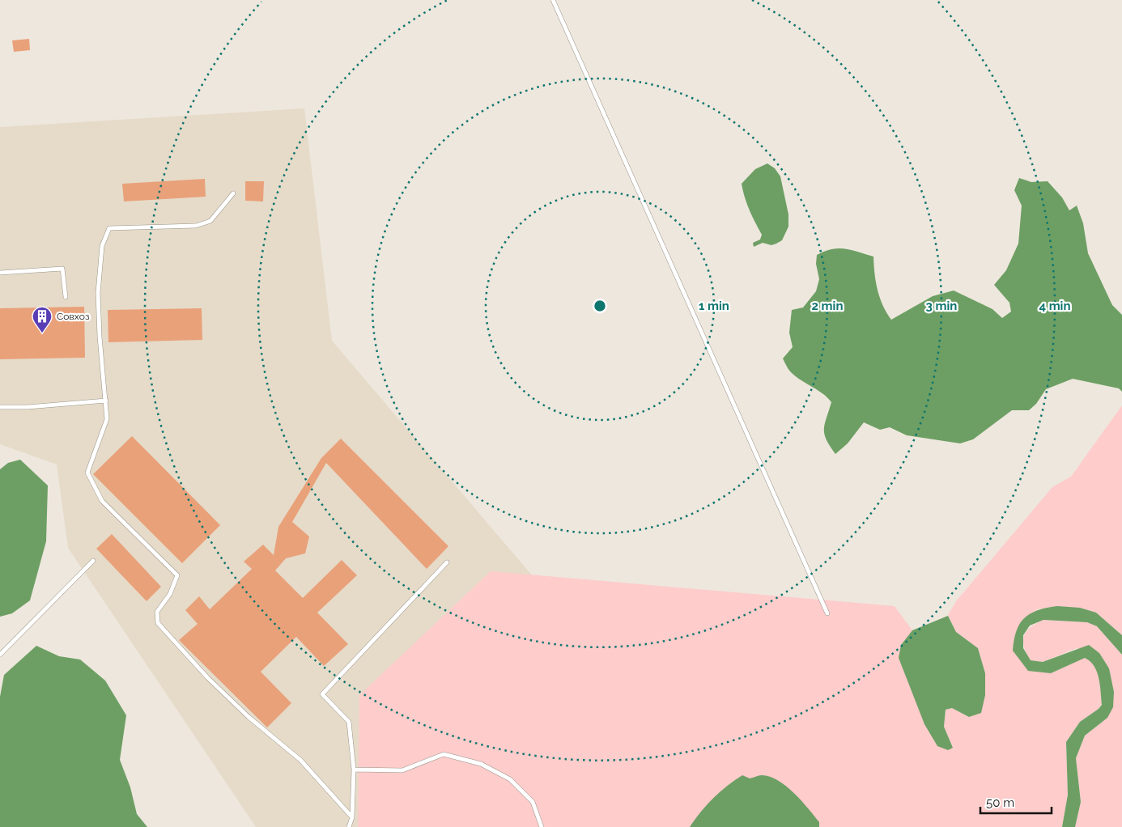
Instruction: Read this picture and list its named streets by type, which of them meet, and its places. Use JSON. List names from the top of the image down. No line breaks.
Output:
{"places":{"building":["Совхоз"]},"scale_bar":"50 m","rings":["1 min","2 min","3 min","4 min"]}
